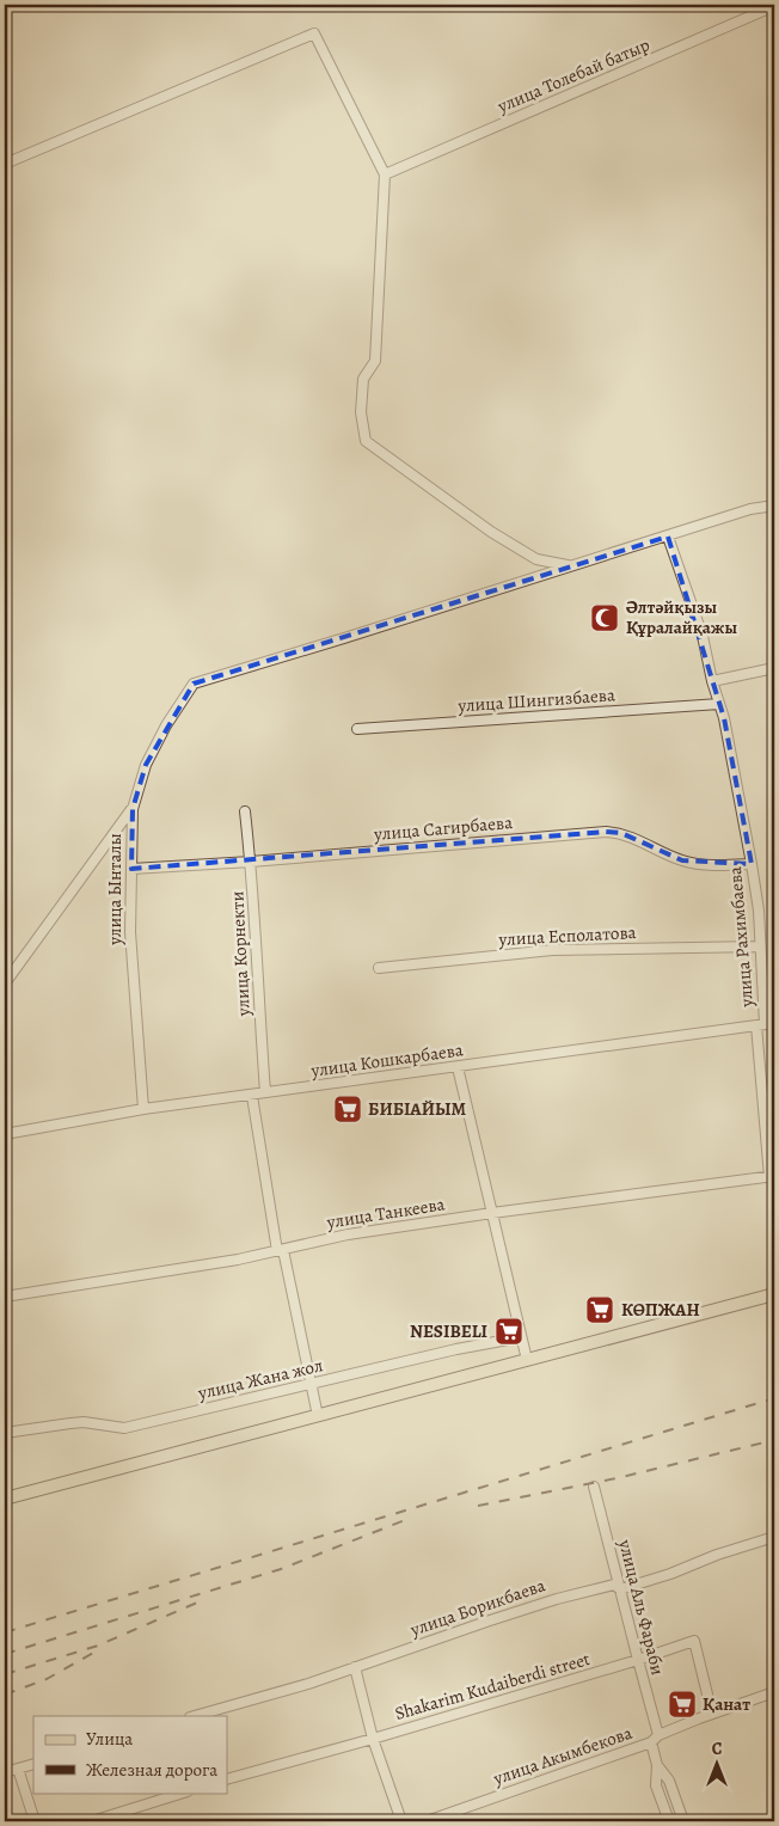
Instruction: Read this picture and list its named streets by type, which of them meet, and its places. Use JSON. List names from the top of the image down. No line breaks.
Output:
{"streets":{"street":["улица Толебай батыр","улица Шингизбаева","улица Сагирбаева","улица Ынталы","улица Есполатова","улица Рахимбаева","улица Корнекти","улица Кошкарбаева","улица Танкеева","улица Жана жол","улица Борикбаева","улица Аль Фараби","Shakarim Kudaiberdi street","улица Акымбекова"]},"crossings":[["улица Шингизбаева","улица Рахимбаева"],["улица Сагирбаева","улица Ынталы"],["улица Сагирбаева","улица Рахимбаева"],["улица Сагирбаева","улица Корнекти"],["улица Ынталы","улица Кошкарбаева"],["улица Есполатова","улица Рахимбаева"],["улица Рахимбаева","улица Кошкарбаева"],["улица Рахимбаева","улица Танкеева"],["улица Корнекти","улица Кошкарбаева"],["улица Борикбаева","улица Аль Фараби"],["улица Аль Фараби","Shakarim Kudaiberdi street"],["улица Аль Фараби","улица Акымбекова"],["Shakarim Kudaiberdi street","улица Акымбекова"]],"places":{"mosque":["Әлтәйқызы Құралайқажы"],"supermarket":["БИБІАЙЫМ","КӨПЖАН","NESIBELI","Қанат"]},"legend":["Улица","Железная дорога"],"north":"top"}
